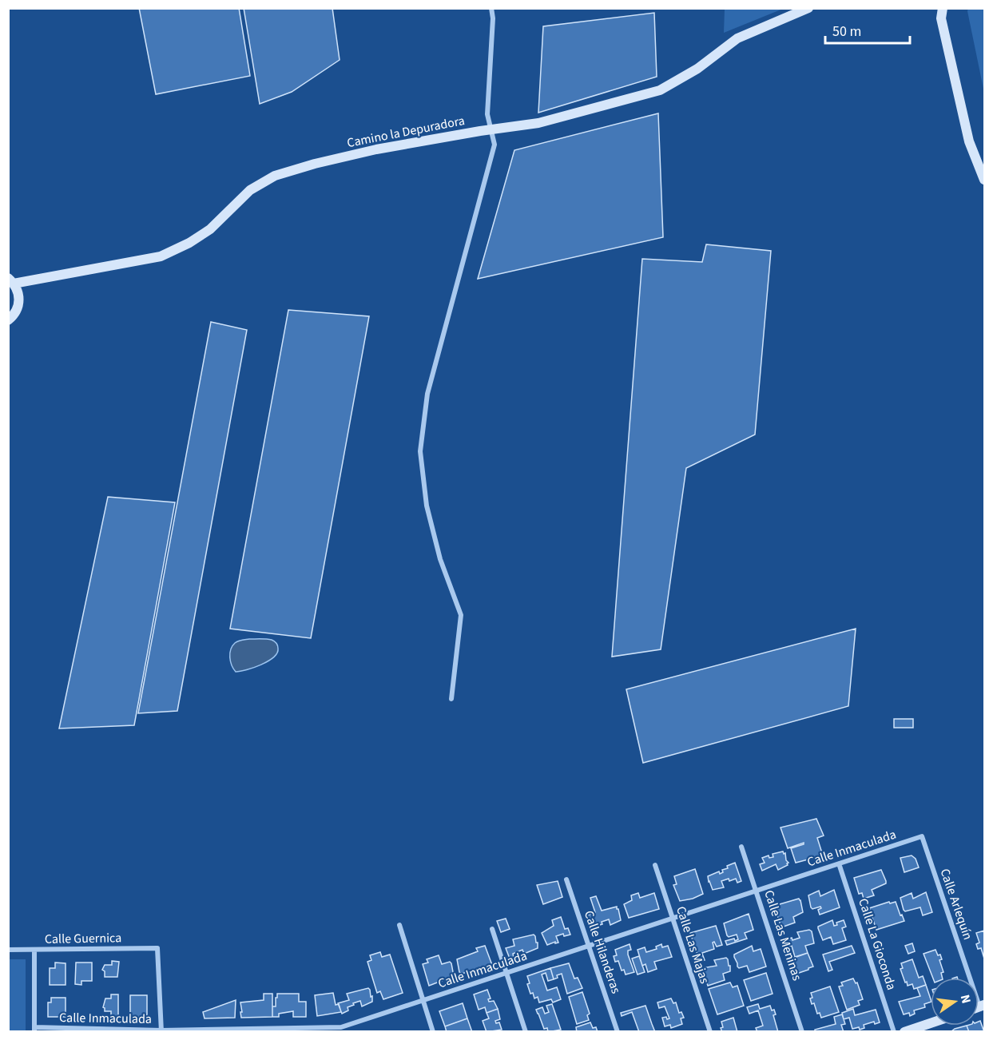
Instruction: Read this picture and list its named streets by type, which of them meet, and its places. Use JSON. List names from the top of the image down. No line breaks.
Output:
{"streets":{"street":["Camino la Depuradora","Calle Inmaculada","Calle Arlequín","Calle Las Meninas","Calle Guernica","Calle La Gioconda","Calle Las Majas","Calle Hilanderas"]},"crossings":[["Calle Inmaculada","Calle Arlequín"],["Calle Inmaculada","Calle Las Meninas"],["Calle Inmaculada","Calle Guernica"],["Calle Inmaculada","Calle La Gioconda"],["Calle Inmaculada","Calle Las Majas"],["Calle Inmaculada","Calle Hilanderas"]],"scale_bar":"50 m","north":"right"}
